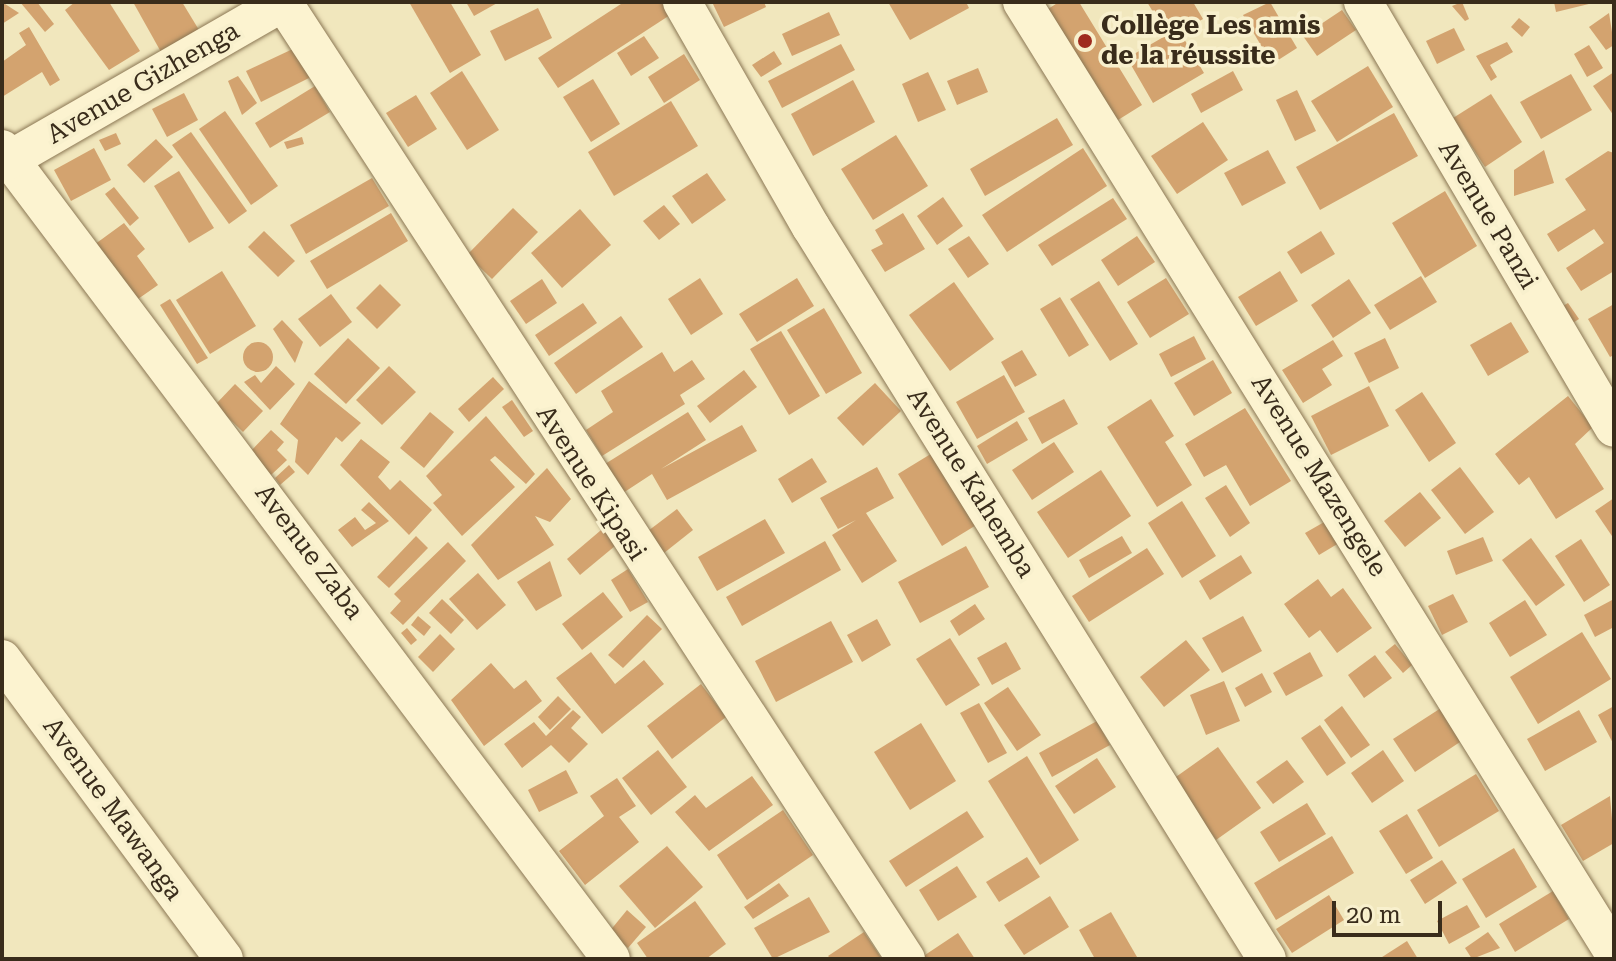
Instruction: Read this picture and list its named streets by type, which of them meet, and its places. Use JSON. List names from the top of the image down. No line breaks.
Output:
{"streets":{"street":["Avenue Gizhenga","Avenue Panzi","Avenue Mazengele","Avenue Kipasi","Avenue Kahemba","Avenue Zaba","Avenue Mawanga"]},"crossings":[["Avenue Gizhenga","Avenue Kipasi"],["Avenue Gizhenga","Avenue Zaba"]],"places":["Collège Les amis de la réussite"],"scale_bar":"20 m"}
